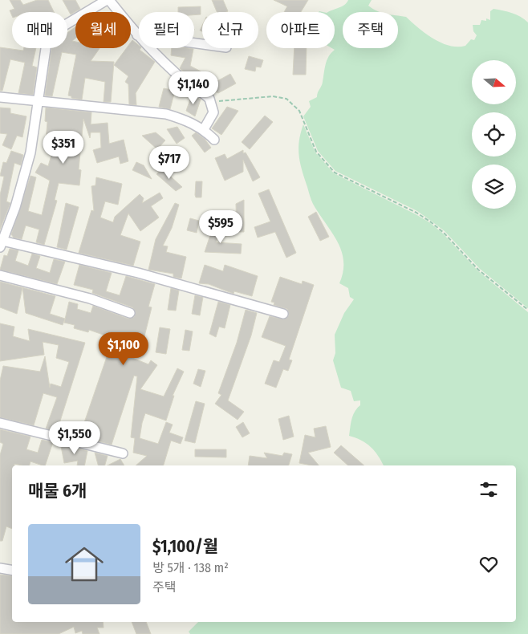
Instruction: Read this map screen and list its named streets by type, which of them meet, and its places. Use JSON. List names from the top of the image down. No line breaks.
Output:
{"north":"right","page":{"chip":["매매","월세","필터","신규","아파트","주택"],"price":["$1,140","$351","$717","$595","$1,100","$1,550"],"heading":"매물 6개","list":[{"name":"$1,100/월","note":"방 5개 · 138 m² · 주택"}]}}
